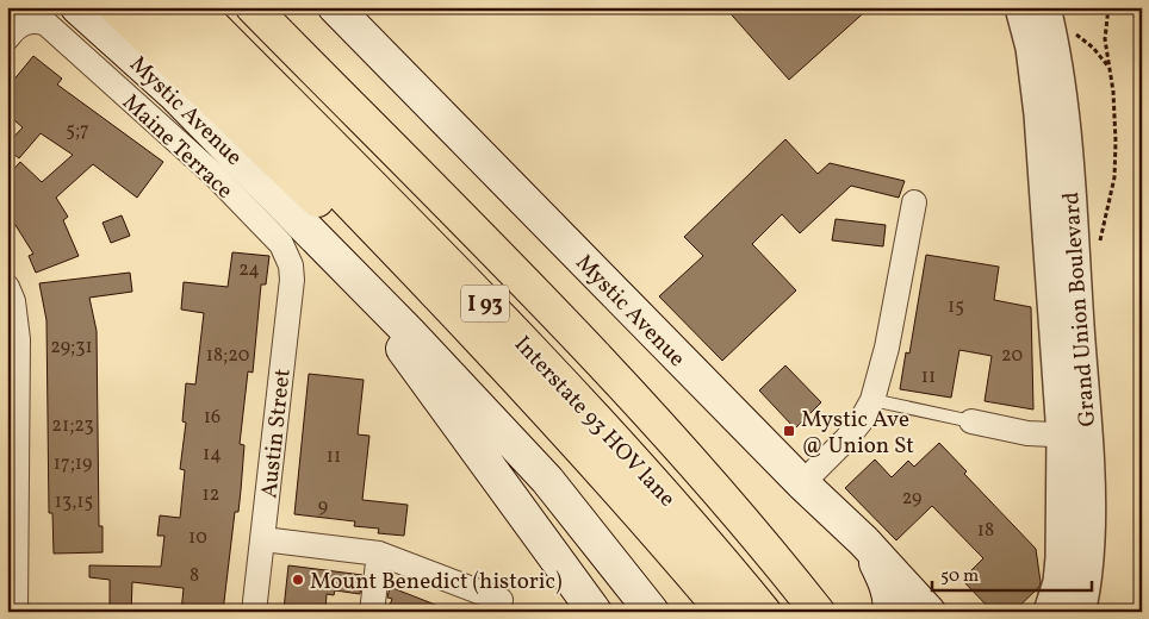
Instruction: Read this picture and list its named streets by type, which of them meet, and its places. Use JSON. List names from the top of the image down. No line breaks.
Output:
{"streets":{"highway":["I 93","Interstate 93 HOV lane"],"main road":["Mystic Avenue"],"street":["Maine Terrace","Grand Union Boulevard","Austin Street"]},"crossings":[["Maine Terrace","Austin Street"]],"places":{"transit":["Mystic Ave @ Union St"],"other":["Mount Benedict (historic)"]},"house_numbers":["5;7","24","15","29;31","18;20","20","11","16","21;23","14","11","17;19","12","29","13,15","9","18","10","8"],"scale_bar":"50 m"}
